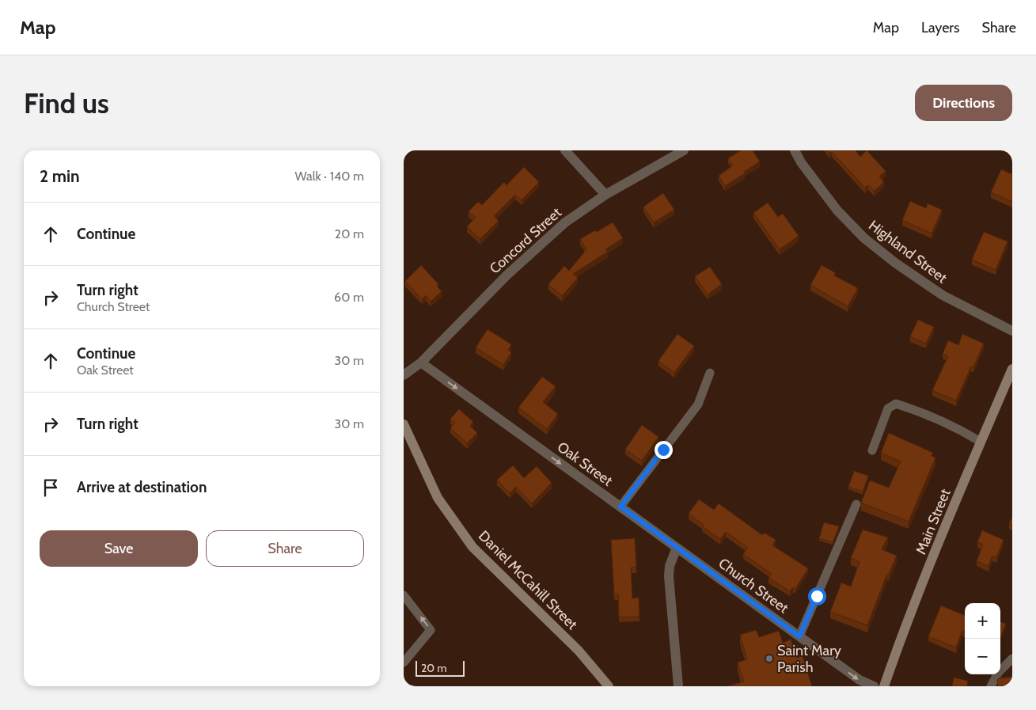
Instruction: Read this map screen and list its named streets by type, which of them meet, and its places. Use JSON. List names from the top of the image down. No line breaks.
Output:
{"streets":{"main road":["Main Street","Daniel McCahill Street"],"street":["Concord Street","Highland Street","Oak Street","Church Street"]},"crossings":[["Concord Street","Oak Street"],["Oak Street","Church Street"]],"one_way":["Oak Street","Church Street"],"places":["Saint Mary Parish"],"scale_bar":"20 m","page":{"header":"Map","nav":["Map","Layers","Share"],"buttons":["Directions",["Save","Share"]],"title":"Find us","heading":["2 min","Walk · 140 m"],"list":[["Continue","20 m"],["Turn right","Church Street","60 m"],["Continue","Oak Street","30 m"],["Turn right","30 m"],"Arrive at destination"],"map_buttons":["+","−"],"scale":"20 m"}}
